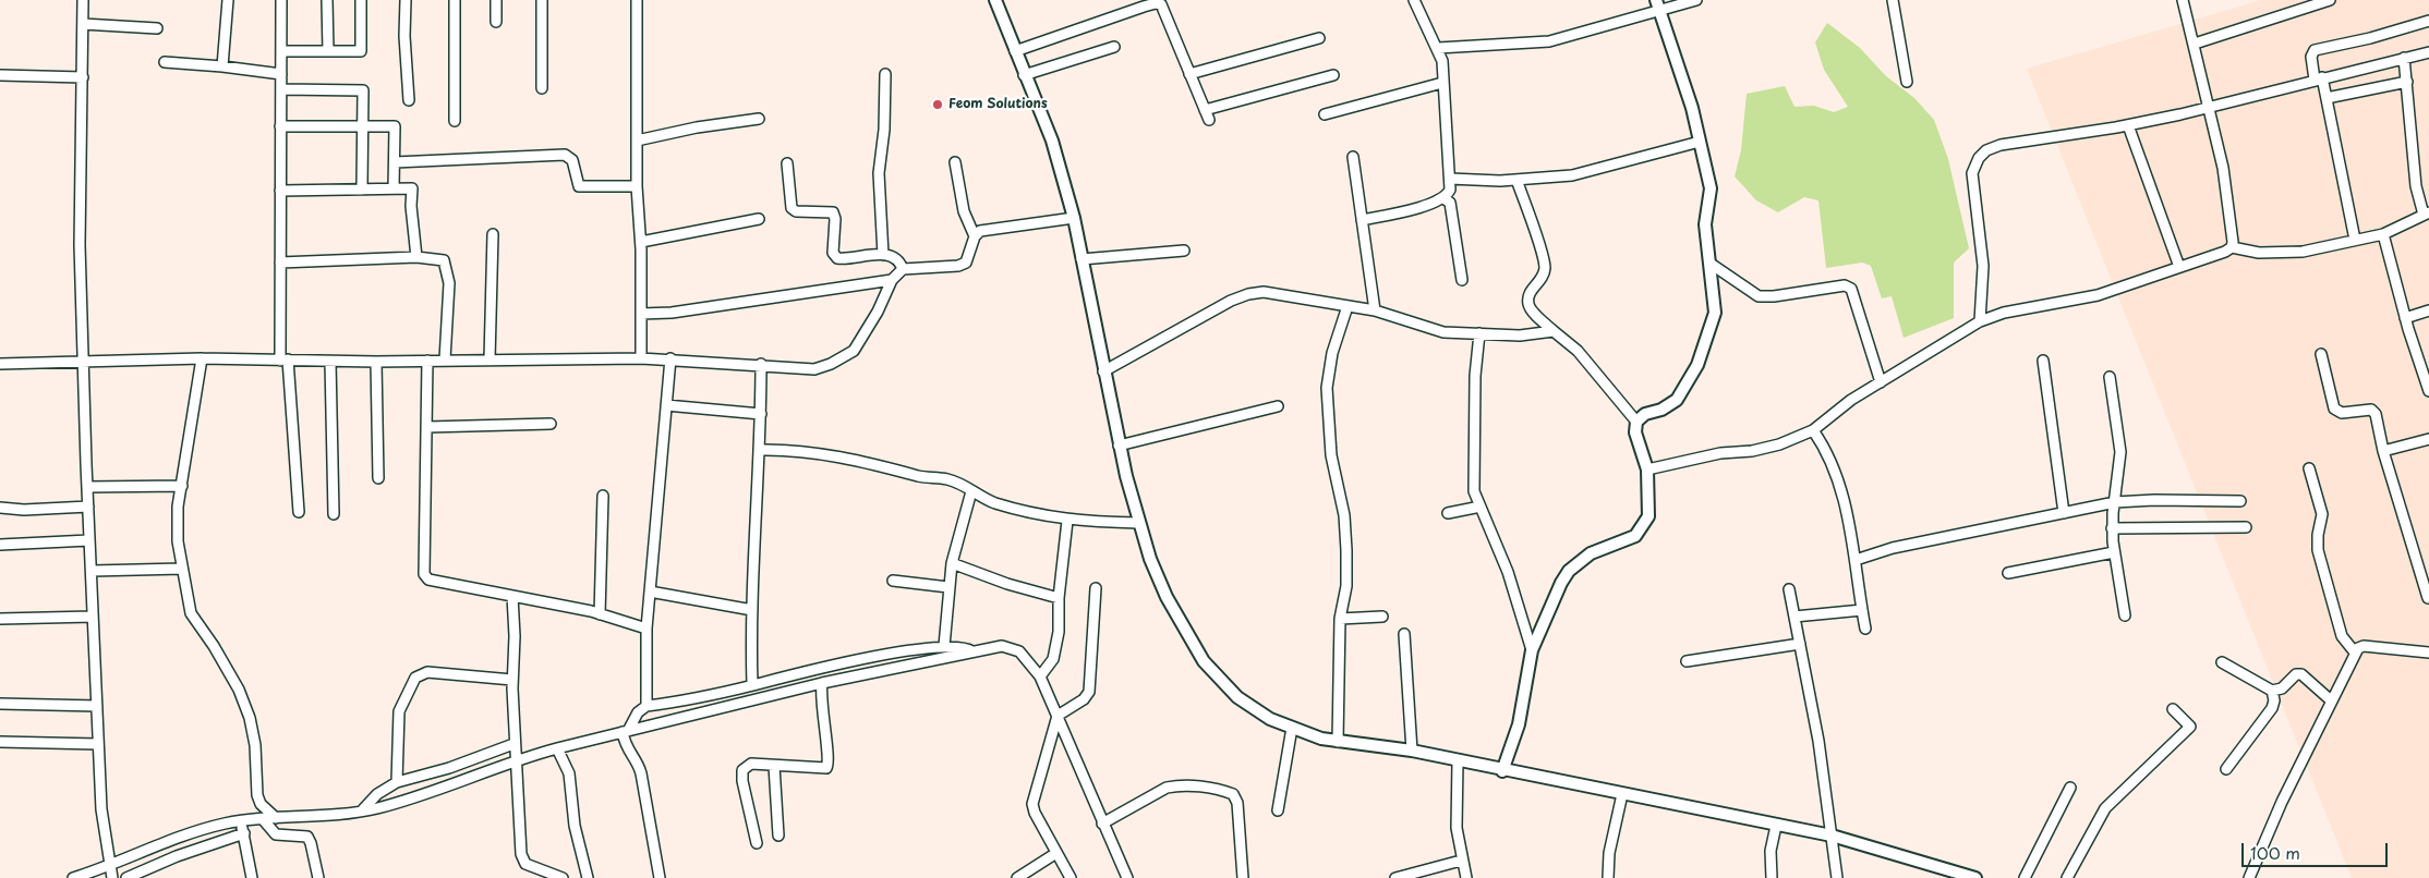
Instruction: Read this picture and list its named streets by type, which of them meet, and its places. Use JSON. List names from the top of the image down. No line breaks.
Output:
{"places":["Feom Solutions"],"scale_bar":"100 m"}
